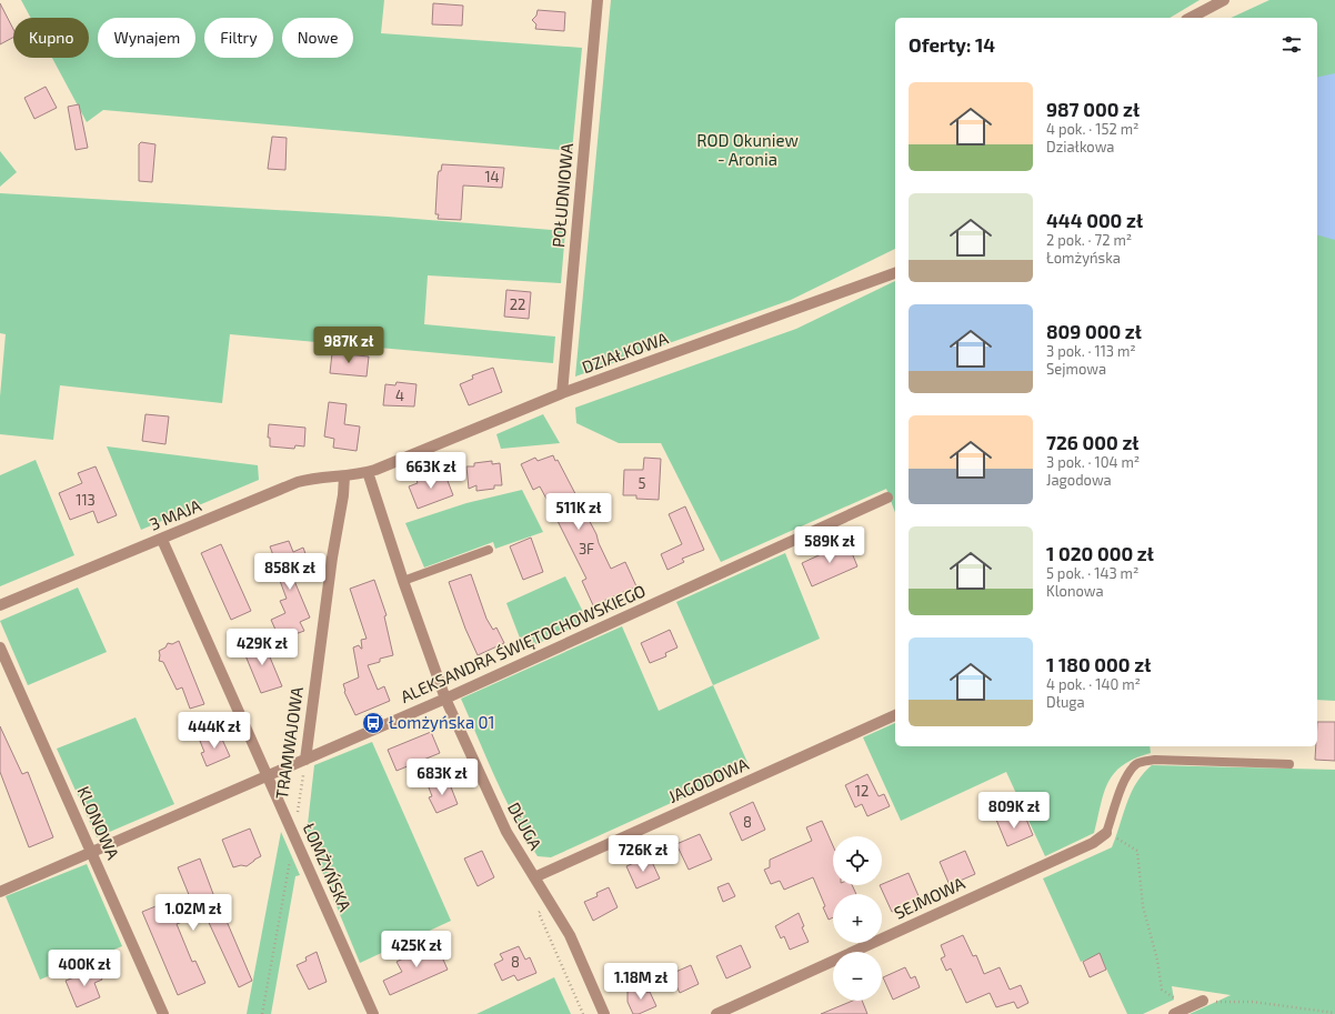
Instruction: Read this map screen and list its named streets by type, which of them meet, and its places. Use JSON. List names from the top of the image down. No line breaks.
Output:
{"streets":{"street":["POŁUDNIOWA","DZIAŁKOWA","3 MAJA","ALEKSANDRA ŚWIĘTOCHOWSKIEGO","TRAMWAJOWA","JAGODOWA","KLONOWA","DŁUGA","ŁOMŻYŃSKA","SEJMOWA"]},"crossings":[["POŁUDNIOWA","DZIAŁKOWA"],["DZIAŁKOWA","3 MAJA"],["DZIAŁKOWA","DŁUGA"],["3 MAJA","TRAMWAJOWA"],["3 MAJA","DŁUGA"],["3 MAJA","ŁOMŻYŃSKA"],["ALEKSANDRA ŚWIĘTOCHOWSKIEGO","TRAMWAJOWA"],["ALEKSANDRA ŚWIĘTOCHOWSKIEGO","KLONOWA"],["ALEKSANDRA ŚWIĘTOCHOWSKIEGO","DŁUGA"],["ALEKSANDRA ŚWIĘTOCHOWSKIEGO","ŁOMŻYŃSKA"],["TRAMWAJOWA","ŁOMŻYŃSKA"],["JAGODOWA","DŁUGA"]],"parks":["ROD Okuniew - Aronia"],"places":{"bus stop":["Łomżyńska 01"]},"house_numbers":["14","22","4","5","113","3F","12","8","8"],"page":{"chip":["Kupno","Wynajem","Filtry","Nowe"],"heading":"Oferty: 14","list":[{"name":"987 000 zł","note":"4 pok. · 152 m² · Działkowa"},{"name":"444 000 zł","note":"2 pok. · 72 m² · Łomżyńska"},{"name":"809 000 zł","note":"3 pok. · 113 m² · Sejmowa"},{"name":"726 000 zł","note":"3 pok. · 104 m² · Jagodowa"},{"name":"1 020 000 zł","note":"5 pok. · 143 m² · Klonowa"},{"name":"1 180 000 zł","note":"4 pok. · 140 m² · Długa"}],"price":["987K zł","663K zł","511K zł","589K zł","858K zł","429K zł","444K zł","683K zł","809K zł","726K zł","1.02M zł","425K zł","400K zł","1.18M zł"],"map_buttons":["+","−"]}}
